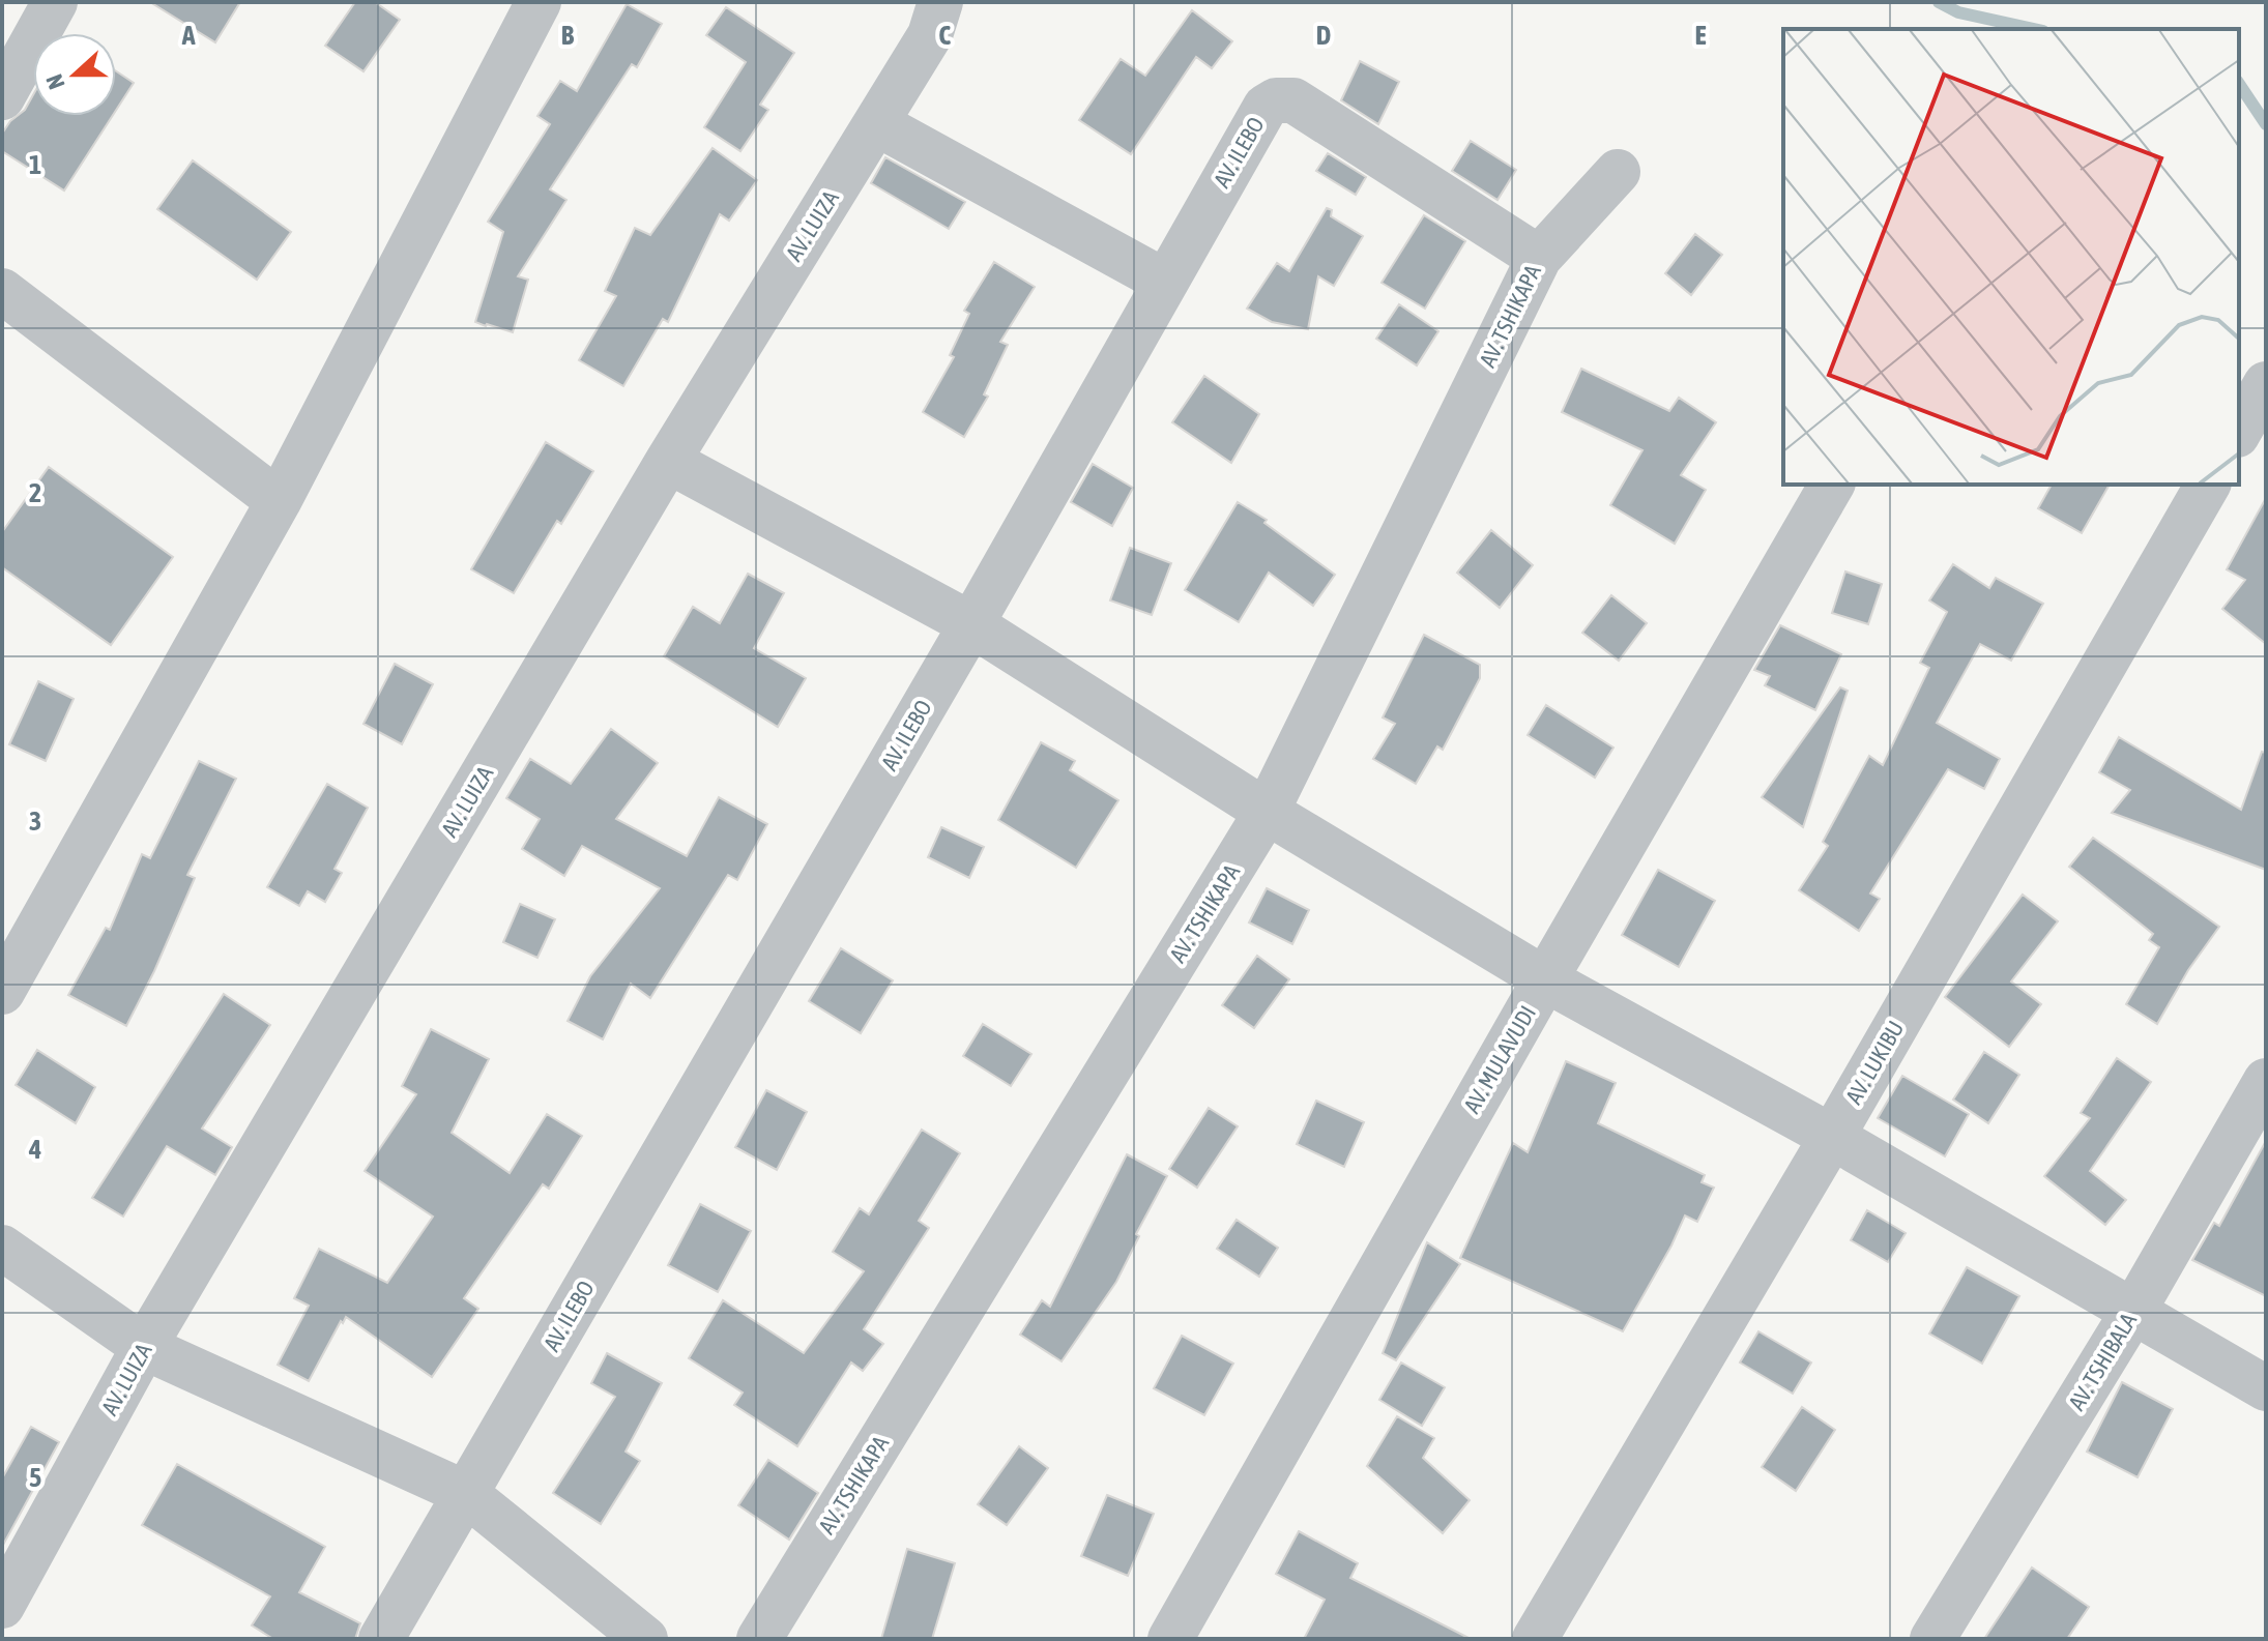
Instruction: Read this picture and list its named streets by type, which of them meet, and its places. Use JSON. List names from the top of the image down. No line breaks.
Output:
{"streets":{"street":["AV. ILEBO","AV. LUIZA","AV. TSHIKAPA","AV. MULAVUDI","AV. LUKIBU","AV. TSHIBALA"]},"crossings":[["AV. ILEBO","AV. TSHIKAPA"]],"north":"left","grid":{"columns":["A","B","C","D","E"],"rows":["1","2","3","4","5"]}}
